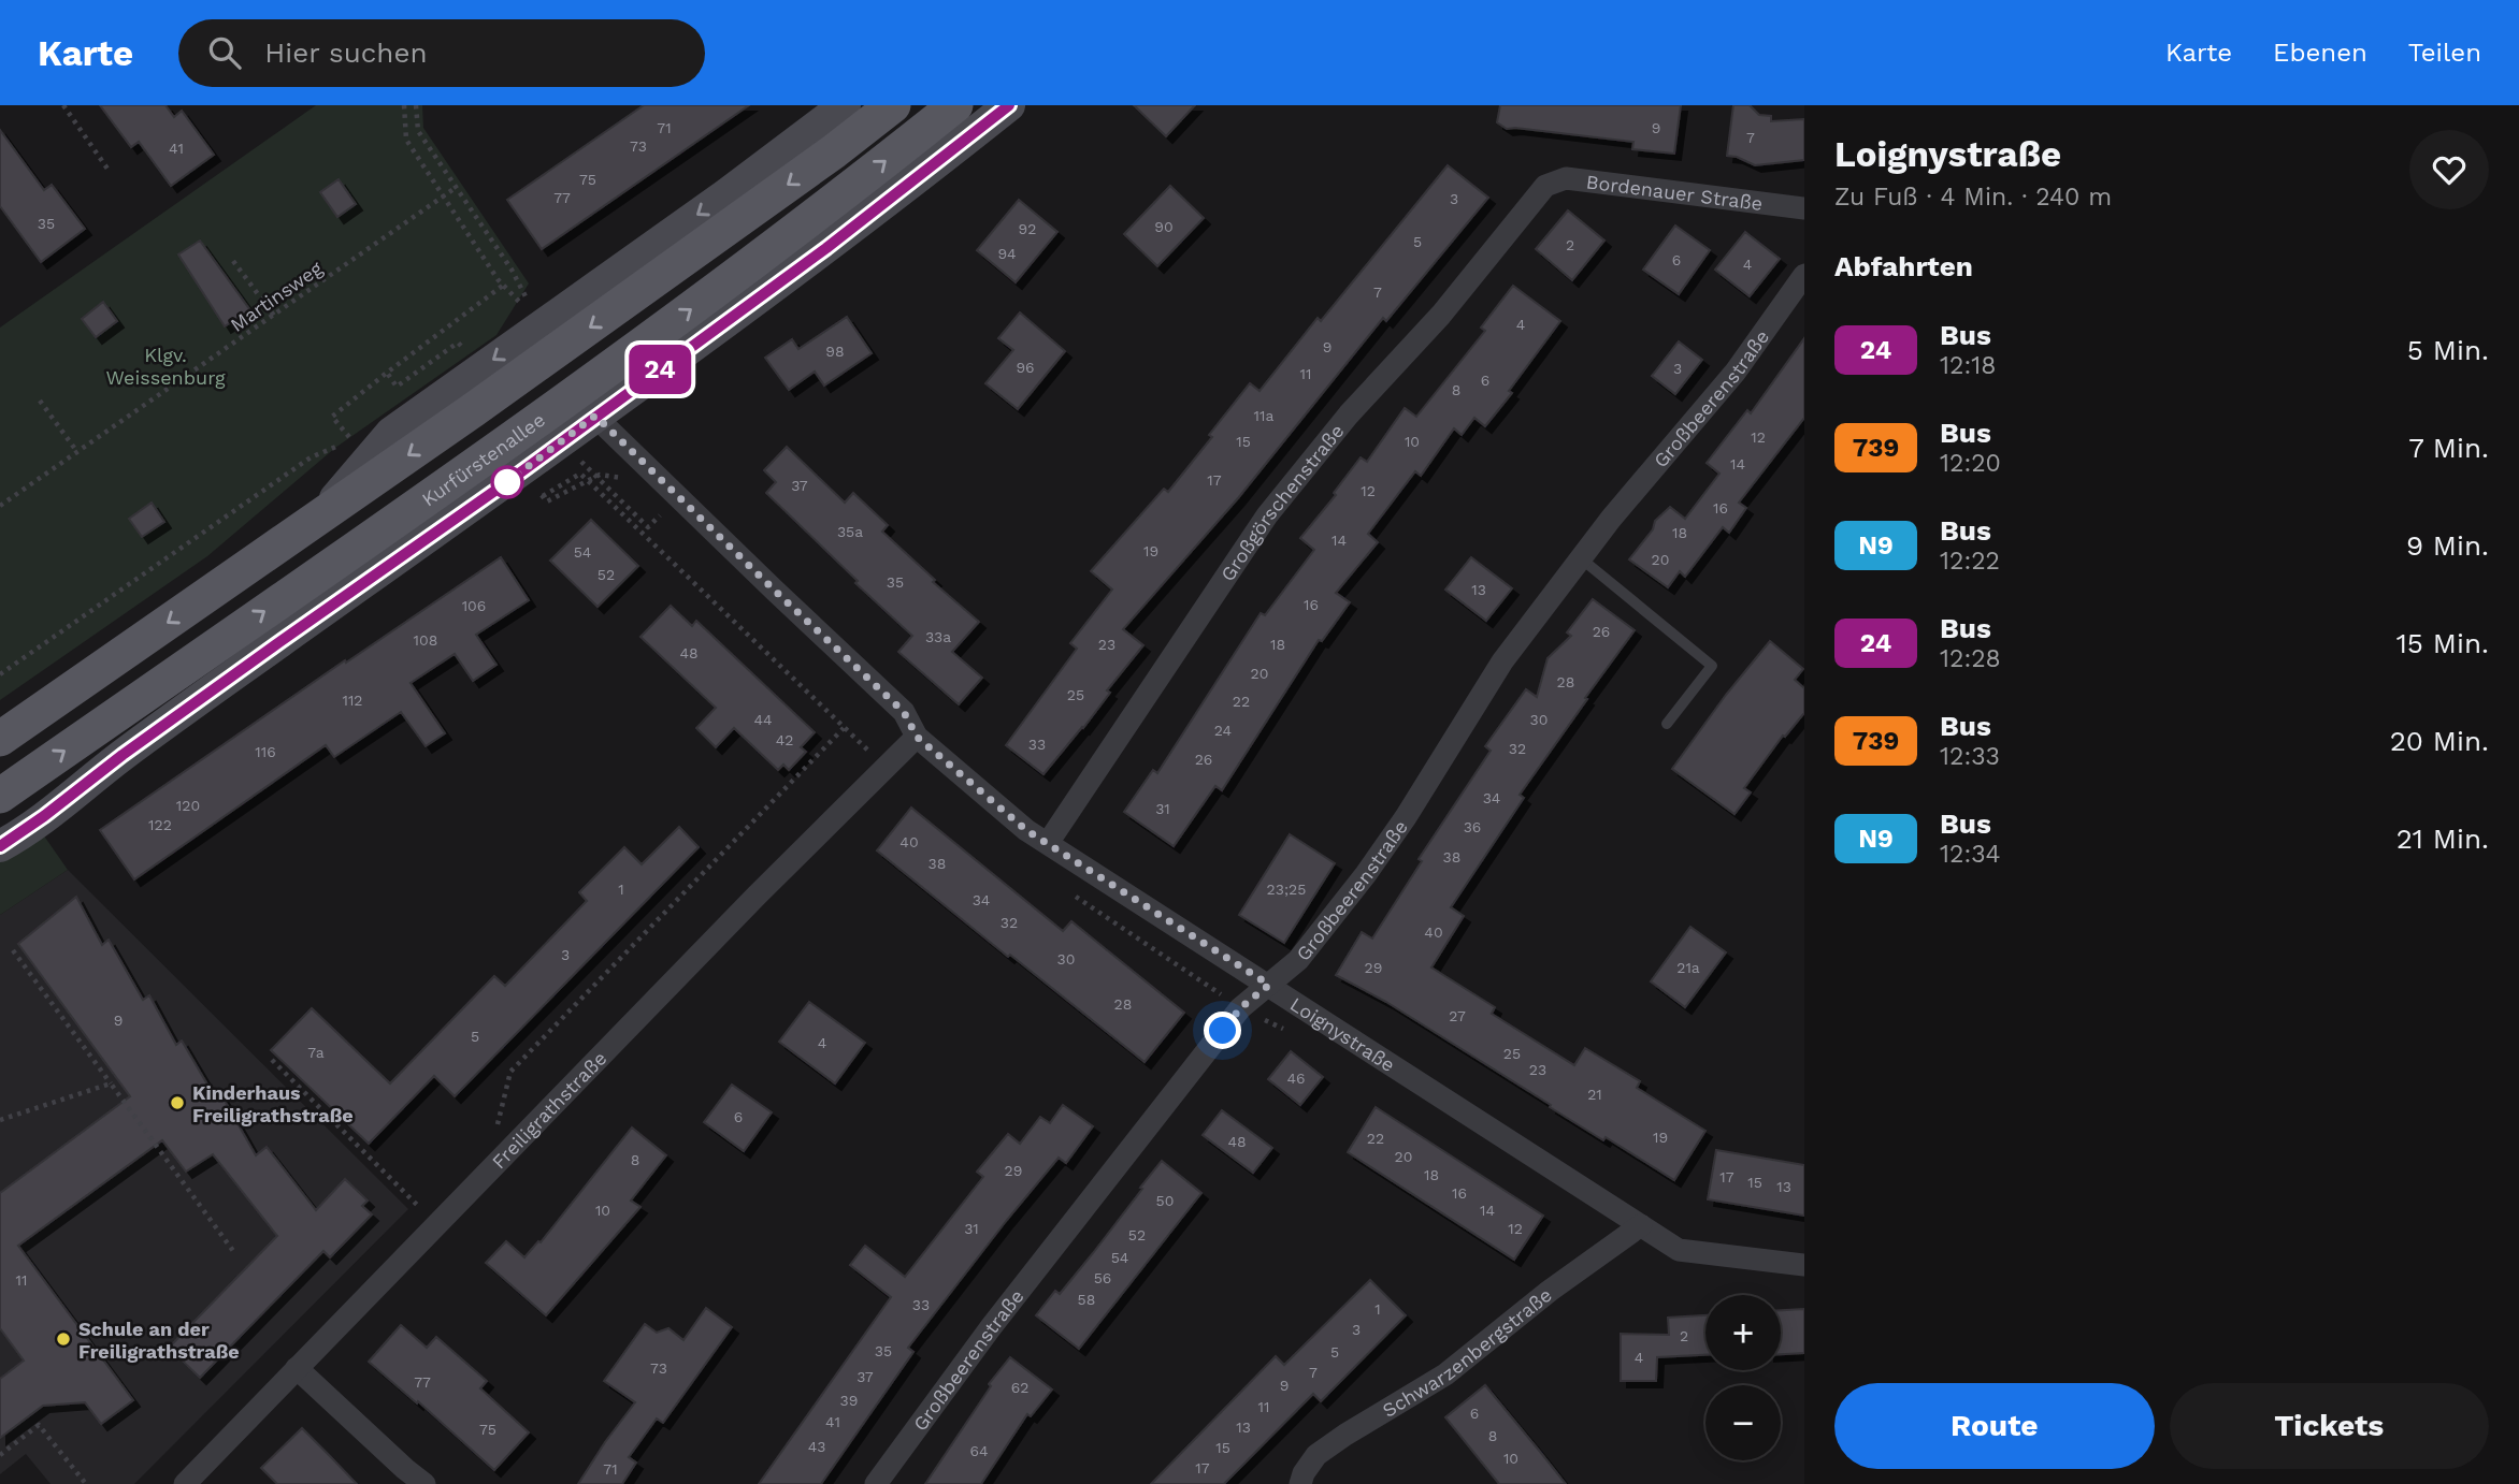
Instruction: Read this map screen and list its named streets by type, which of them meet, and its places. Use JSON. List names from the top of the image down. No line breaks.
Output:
{"streets":{"main road":["Kurfürstenallee"],"street":["Bordenauer Straße","Großbeerenstraße","Großgörschenstraße","Loignystraße","Freiligrathstraße","Schwarzenbergstraße"],"path":["Martinsweg"]},"crossings":[["Bordenauer Straße","Großgörschenstraße"],["Großbeerenstraße","Loignystraße"],["Kurfürstenallee","Loignystraße"],["Großgörschenstraße","Loignystraße"],["Loignystraße","Freiligrathstraße"],["Loignystraße","Schwarzenbergstraße"]],"parks":["Klgv. Weissenburg"],"places":["Kinderhaus Freiligrathstraße","Schule an der Freiligrathstraße"],"lines":["bus line 24"],"house_numbers":["71","9","7","73","41","75","77","3","35","90","92","5","2","94","6","4","7","4","9","98","96","3","11","6","8","11a","12","15","10","14","17","37","12","16","35a","18","14","19","54","20","52","35","13","16","106","26","33a","108","23","18","48","20","28","25","112","22","44","30","24","42","33","32","116","26","34","120","31","122","36","40","38","38","1","23;25","34","32","40","3","30","29","21a","28","27","9","5","4","7a","25","23","46","21","6","19","22","48","20","8","29","18","17","15","13","16","50","10","14","31","12","52","54","56","11","58","33","1","3","2","35","5","4","73","7","37","77","9","62","39","11","6","41","13","75","8","43","15","64","10","17","71"],"page":{"header":"Karte","search":"Hier suchen","nav":["Karte","Ebenen","Teilen"],"on_map":"24","heading":[["Loignystraße","Zu Fuß · 4 Min. · 240 m"],"Abfahrten"],"list":[{"mark":"24","name":"Bus","note":"12:18","value":"5 Min."},{"mark":"739","name":"Bus","note":"12:20","value":"7 Min."},{"mark":"N9","name":"Bus","note":"12:22","value":"9 Min."},{"mark":"24","name":"Bus","note":"12:28","value":"15 Min."},{"mark":"739","name":"Bus","note":"12:33","value":"20 Min."},{"mark":"N9","name":"Bus","note":"12:34","value":"21 Min."}],"map_buttons":["+","−"],"buttons":["Route","Tickets"]}}
